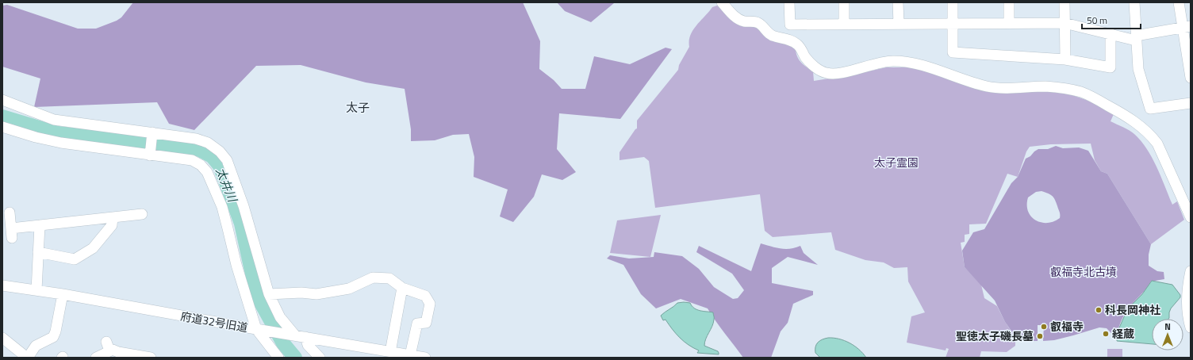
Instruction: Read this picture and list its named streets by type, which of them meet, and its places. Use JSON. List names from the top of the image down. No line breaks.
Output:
{"streets":{"street":["府道32号旧道"]},"districts":["太子"],"water":["太井川"],"parks":["太子霊園","叡福寺北古墳"],"places":["科長岡神社","叡福寺","経蔵","聖徳太子磯長墓"],"scale_bar":"50 m","north":"top"}
